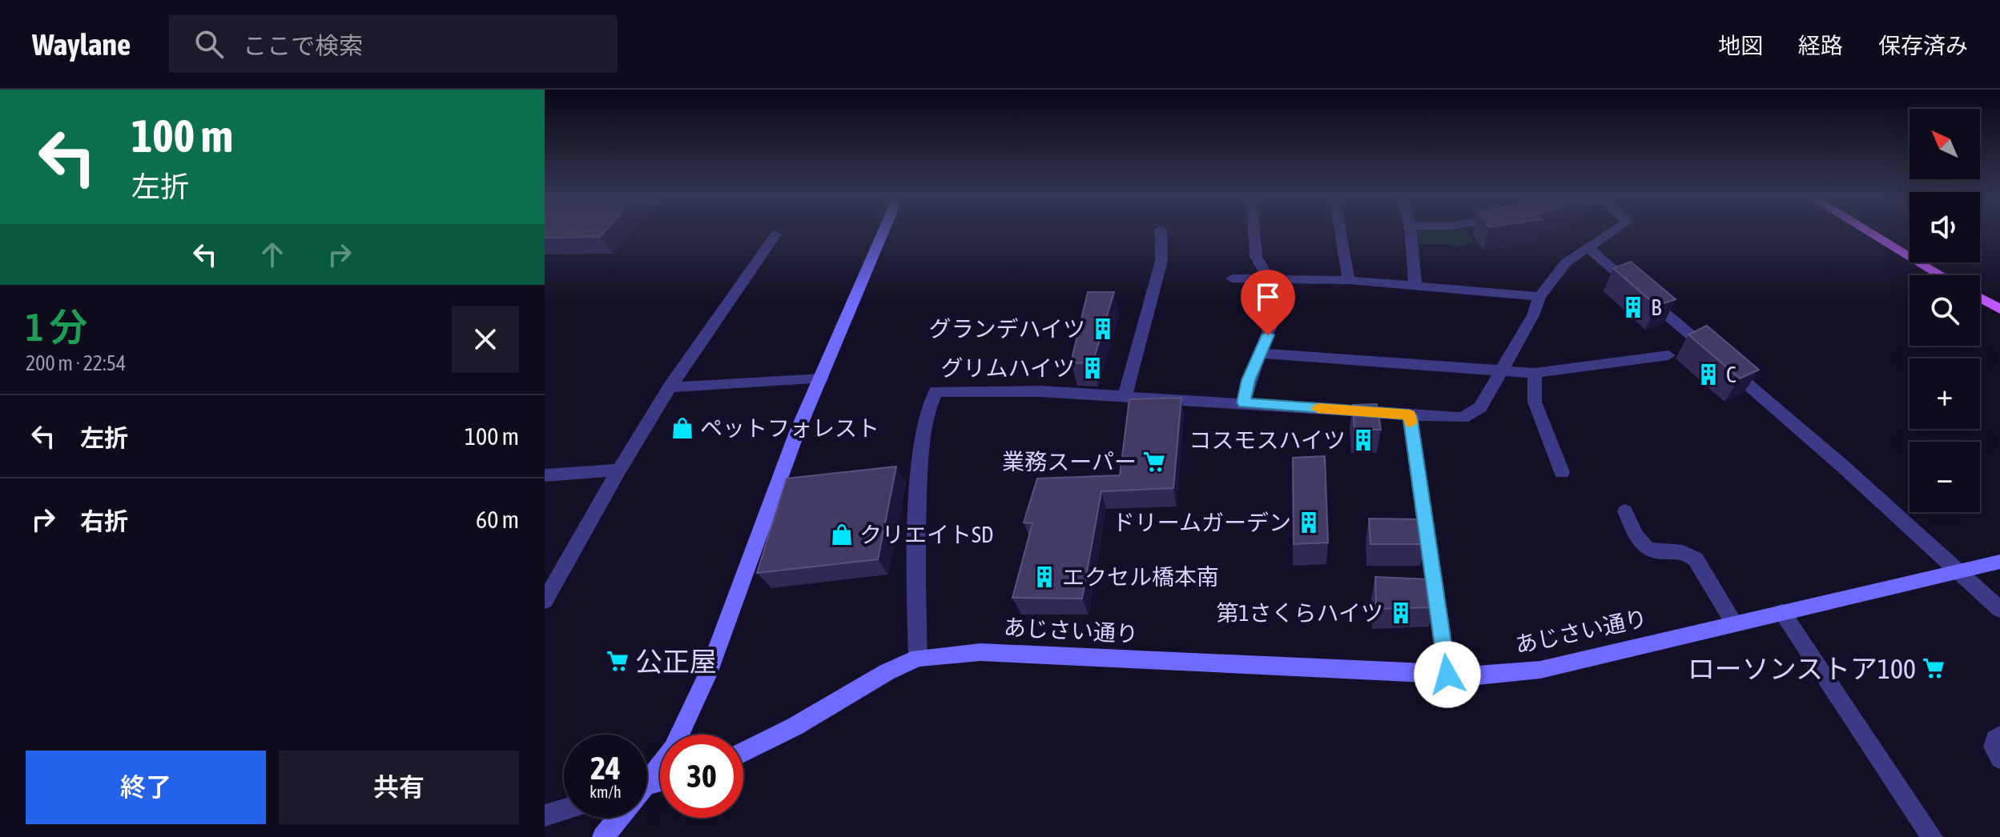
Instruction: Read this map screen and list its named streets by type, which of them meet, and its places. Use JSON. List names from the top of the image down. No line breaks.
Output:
{"streets":{"street":["あじさい通り"]},"places":{"building":["B","グランデハイツ","グリムハイツ","C","コスモスハイツ","ドリームガーデン","エクセル橋本南","第1さくらハイツ"],"shop":["ペットフォレスト","クリエイトSD"],"supermarket":["業務スーパー","公正屋","ローソンストア100"]},"north":"top left","page":{"header":"Waylane","search":"ここで検索","nav":["地図","経路","保存済み"],"turn":["100 m","左折"],"map_buttons":["+","−"],"heading":["1 分","200 m · 22:54"],"list":[{"name":"左折","value":"100 m"},{"name":"右折","value":"60 m"}],"speed":"24 km/h","limit":"30","buttons":["終了","共有"]}}
